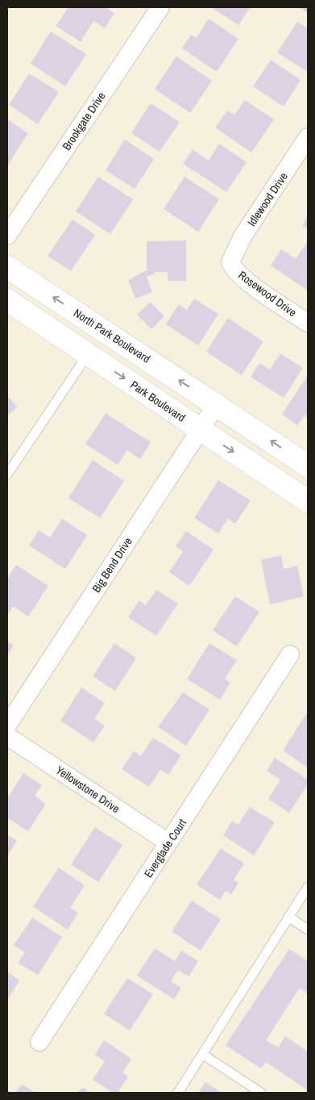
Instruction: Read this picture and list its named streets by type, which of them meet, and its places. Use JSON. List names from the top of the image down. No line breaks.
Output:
{"streets":{"main road":["North Park Boulevard","Park Boulevard"],"street":["Brookgate Drive","Idlewood Drive","Rosewood Drive","Big Bend Drive","Yellowstone Drive","Everglade Court"]},"crossings":[["Idlewood Drive","Rosewood Drive"],["North Park Boulevard","Big Bend Drive"],["Park Boulevard","Big Bend Drive"],["Yellowstone Drive","Everglade Court"]],"one_way":["North Park Boulevard"]}
